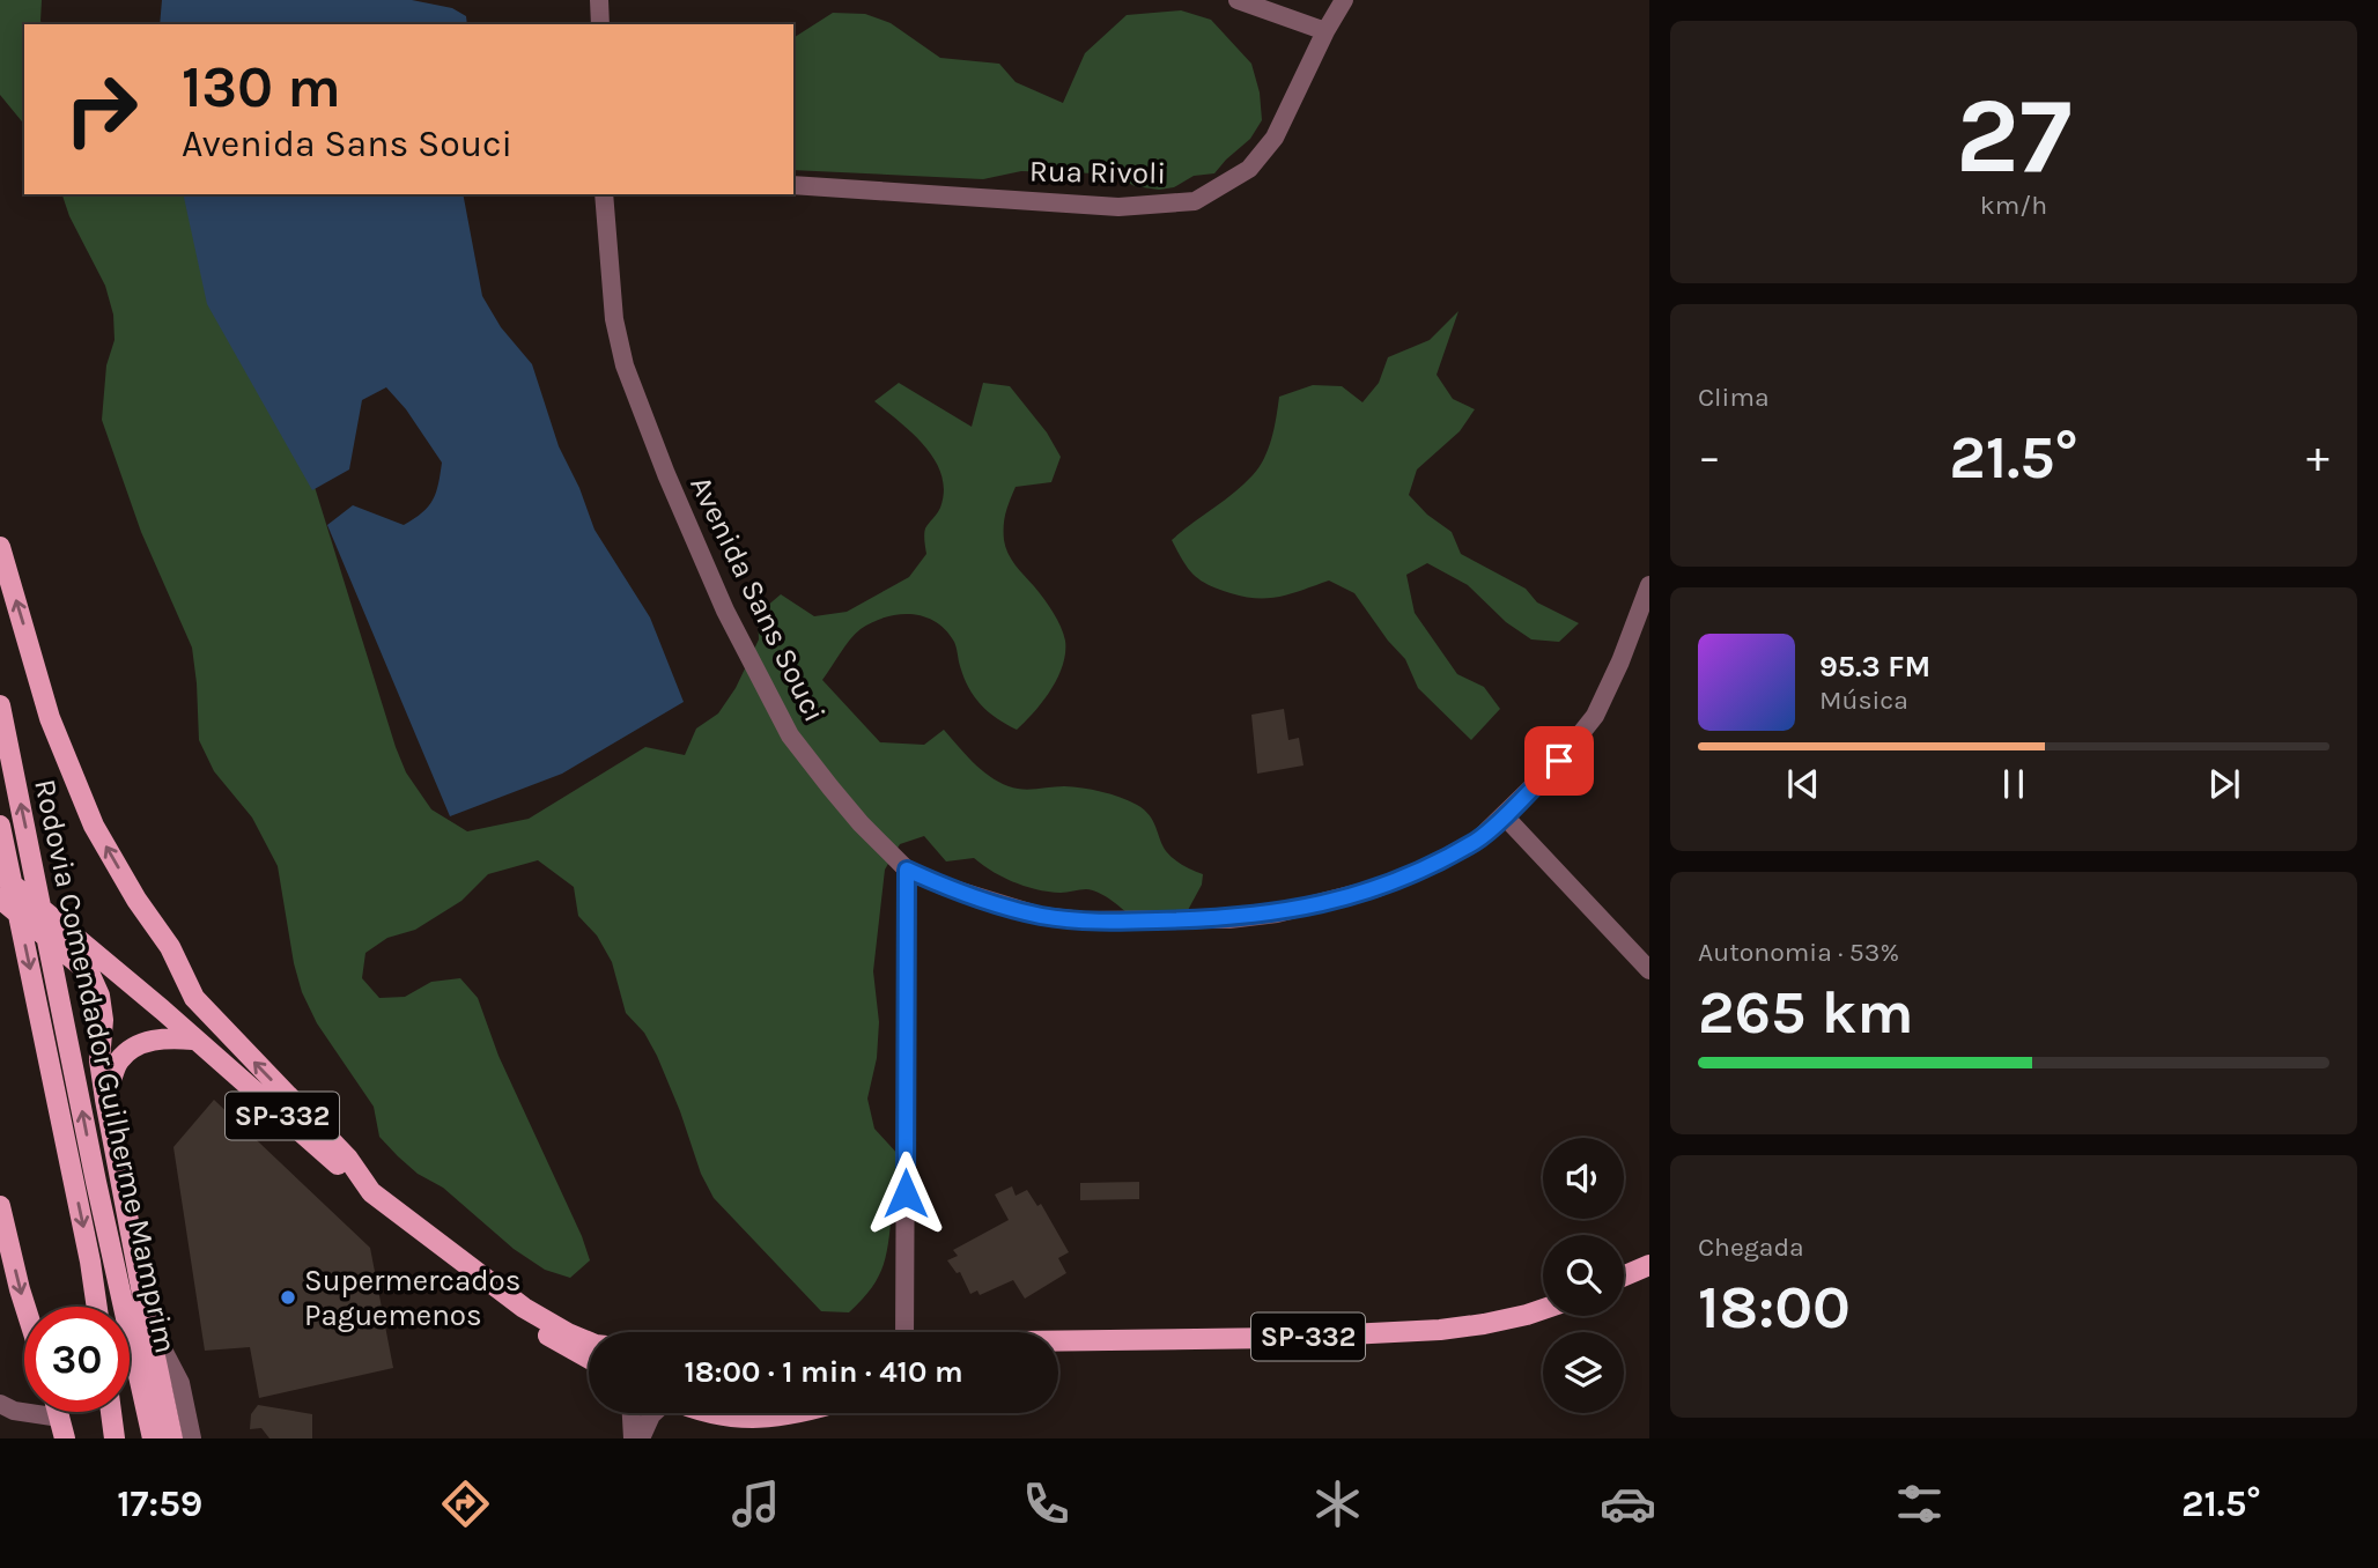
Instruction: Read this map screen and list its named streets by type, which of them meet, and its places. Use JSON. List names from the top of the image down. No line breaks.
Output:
{"streets":{"main road":["Rodovia Comendador Guilherme Mamprim","SP-332"],"street":["Rua Rivoli","Avenida Sans Souci"]},"places":["Supermercados Paguemenos"],"page":{"tile":[["27","km/h"],"Clima",["Autonomia · 53%","265 km"],["Chegada","18:00"]],"turn":["130 m","Avenida Sans Souci"],"heat":["−","21.5°","+"],"song":["95.3 FM","Música"],"limit":"30","trip":"18:00 · 1 min · 410 m","tabs":["17:59","21.5°"]}}
